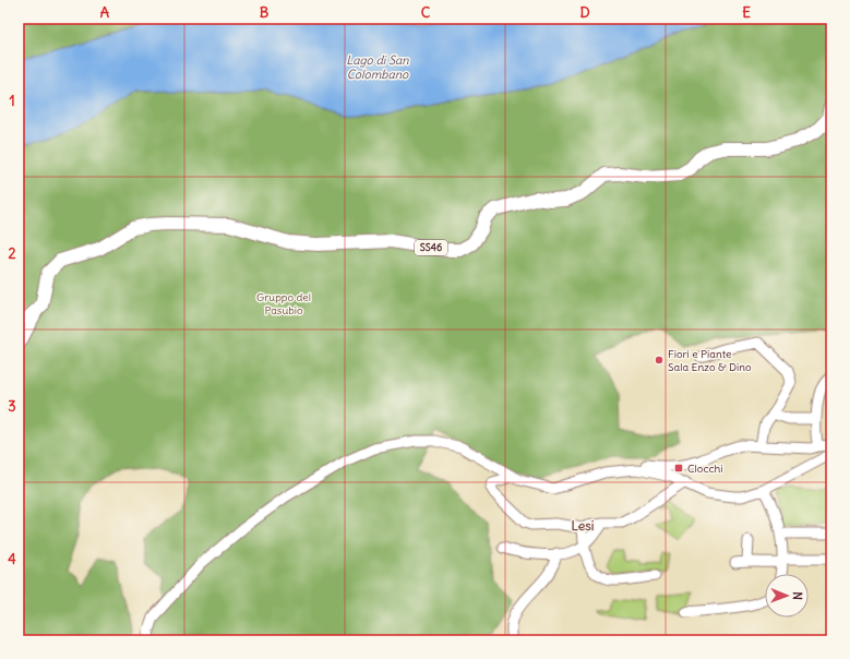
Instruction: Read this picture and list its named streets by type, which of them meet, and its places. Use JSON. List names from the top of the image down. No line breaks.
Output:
{"streets":{"main road":["SS46"]},"districts":["Lesi"],"water":["Lago di San Colombano"],"parks":["Gruppo del Pasubio"],"places":{"other":["Fiori e Piante Sala Enzo & Dino"],"transit":["Clocchi"]},"north":"right","grid":{"columns":["A","B","C","D","E"],"rows":["1","2","3","4"]}}
